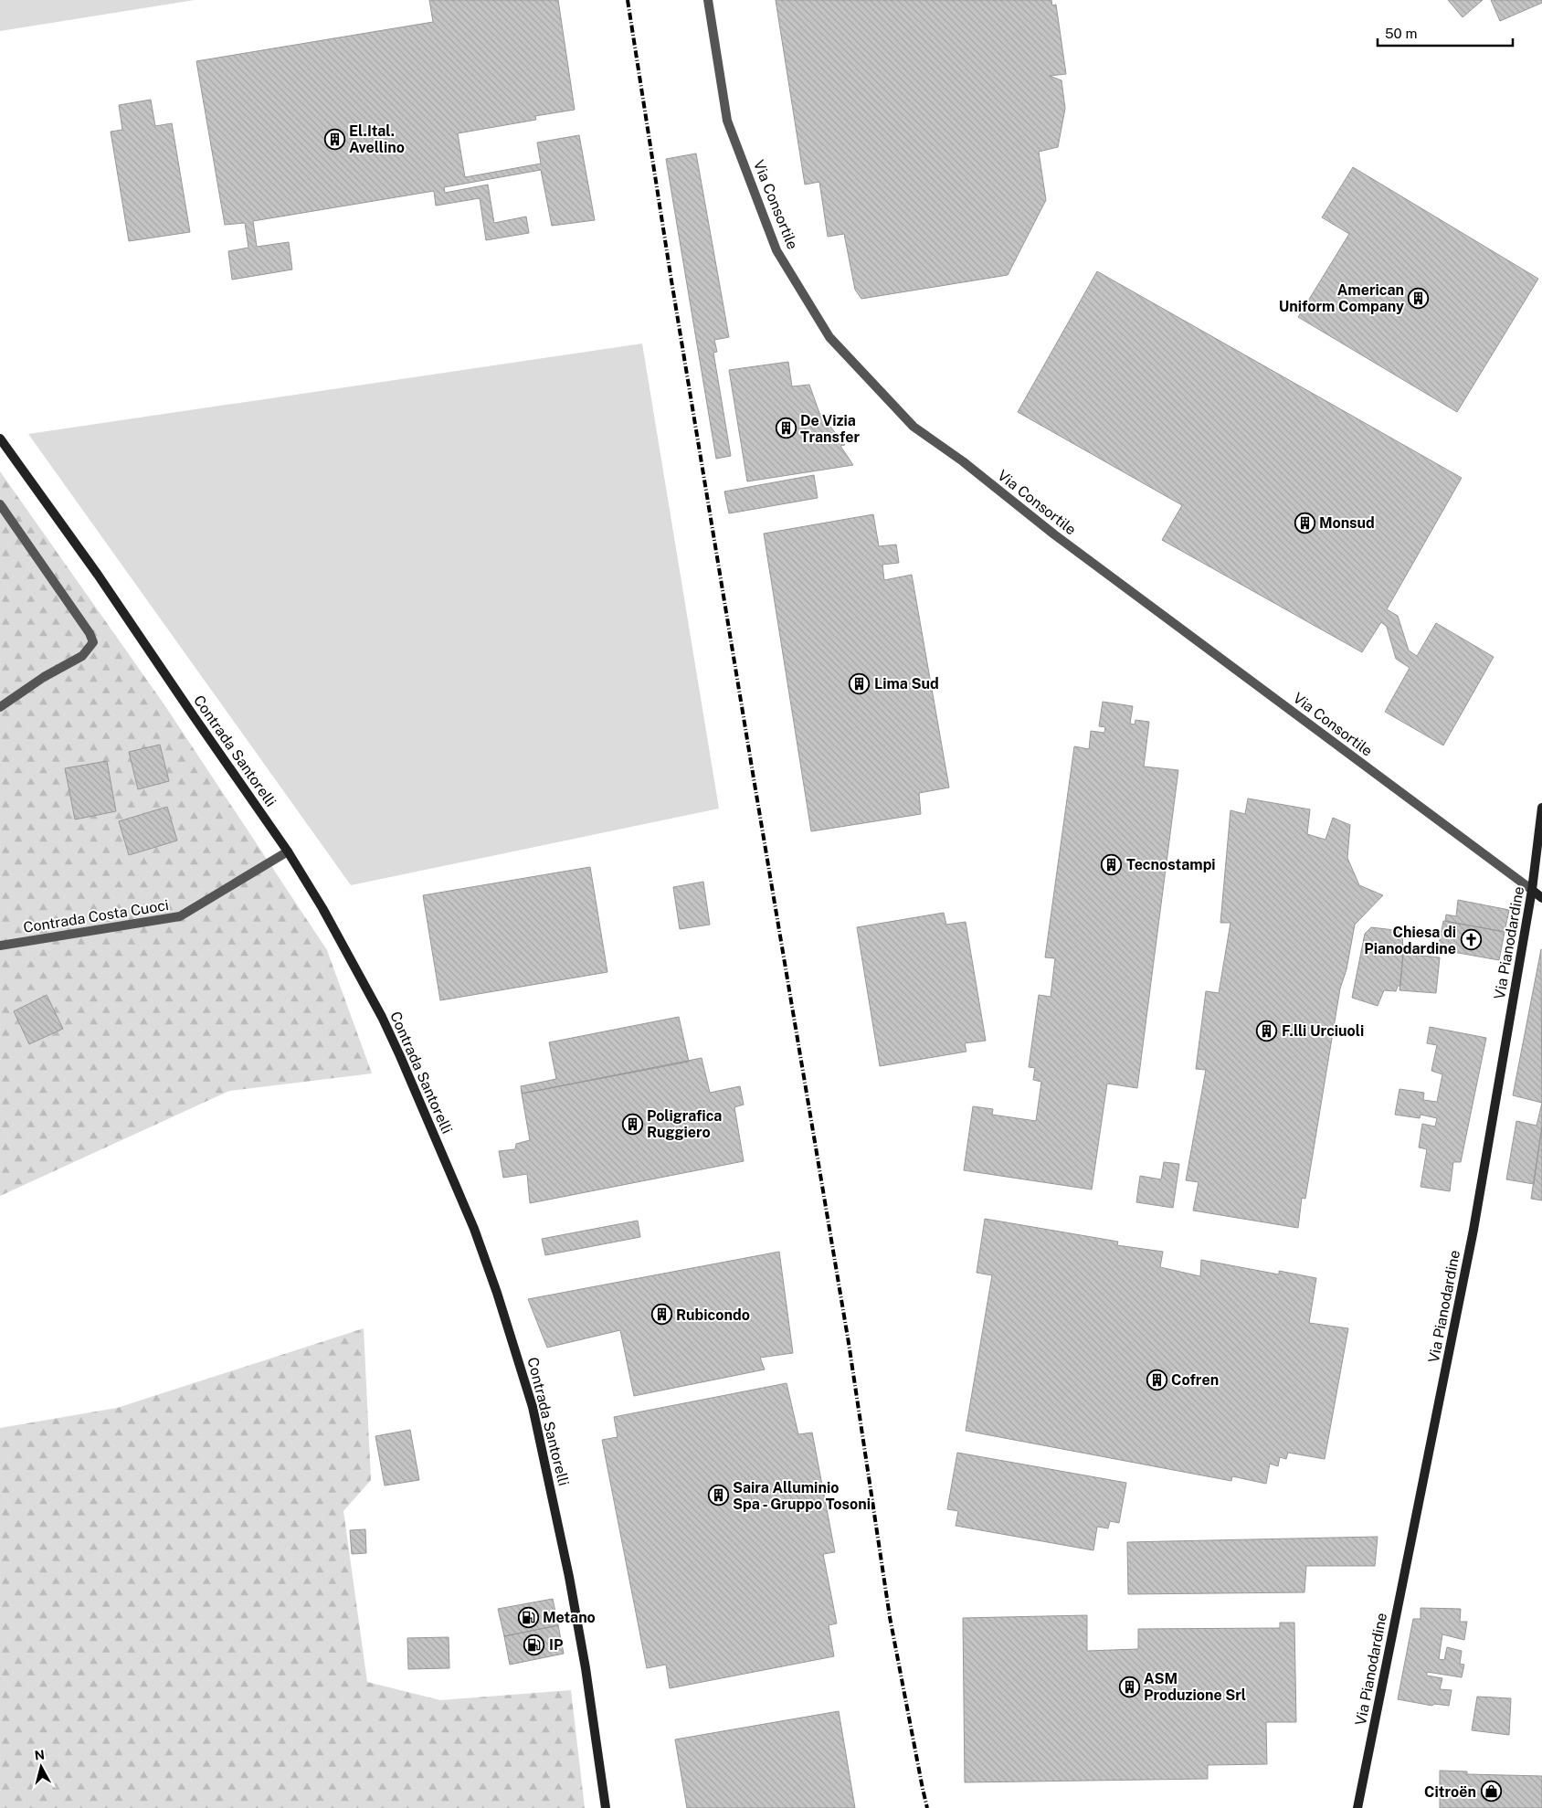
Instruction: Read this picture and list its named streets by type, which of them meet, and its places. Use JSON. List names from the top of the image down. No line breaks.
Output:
{"streets":{"main road":["Contrada Santorelli","Via Pianodardine"],"street":["Via Consortile","Contrada Costa Cuoci"]},"crossings":[["Via Consortile","Via Pianodardine"],["Contrada Santorelli","Contrada Costa Cuoci"]],"places":{"building":["El.Ital. Avellino","American Uniform Company","De Vizia Transfer","Monsud","Lima Sud","Tecnostampi","F.lli Urciuoli","Poligrafica Ruggiero","Rubicondo","Cofren","Saira Alluminio Spa - Gruppo Tosoni","ASM Produzione Srl"],"church":["Chiesa di Pianodardine"],"fuel station":["Metano","IP"],"shop":["Citroën"]},"scale_bar":"50 m","north":"top"}
